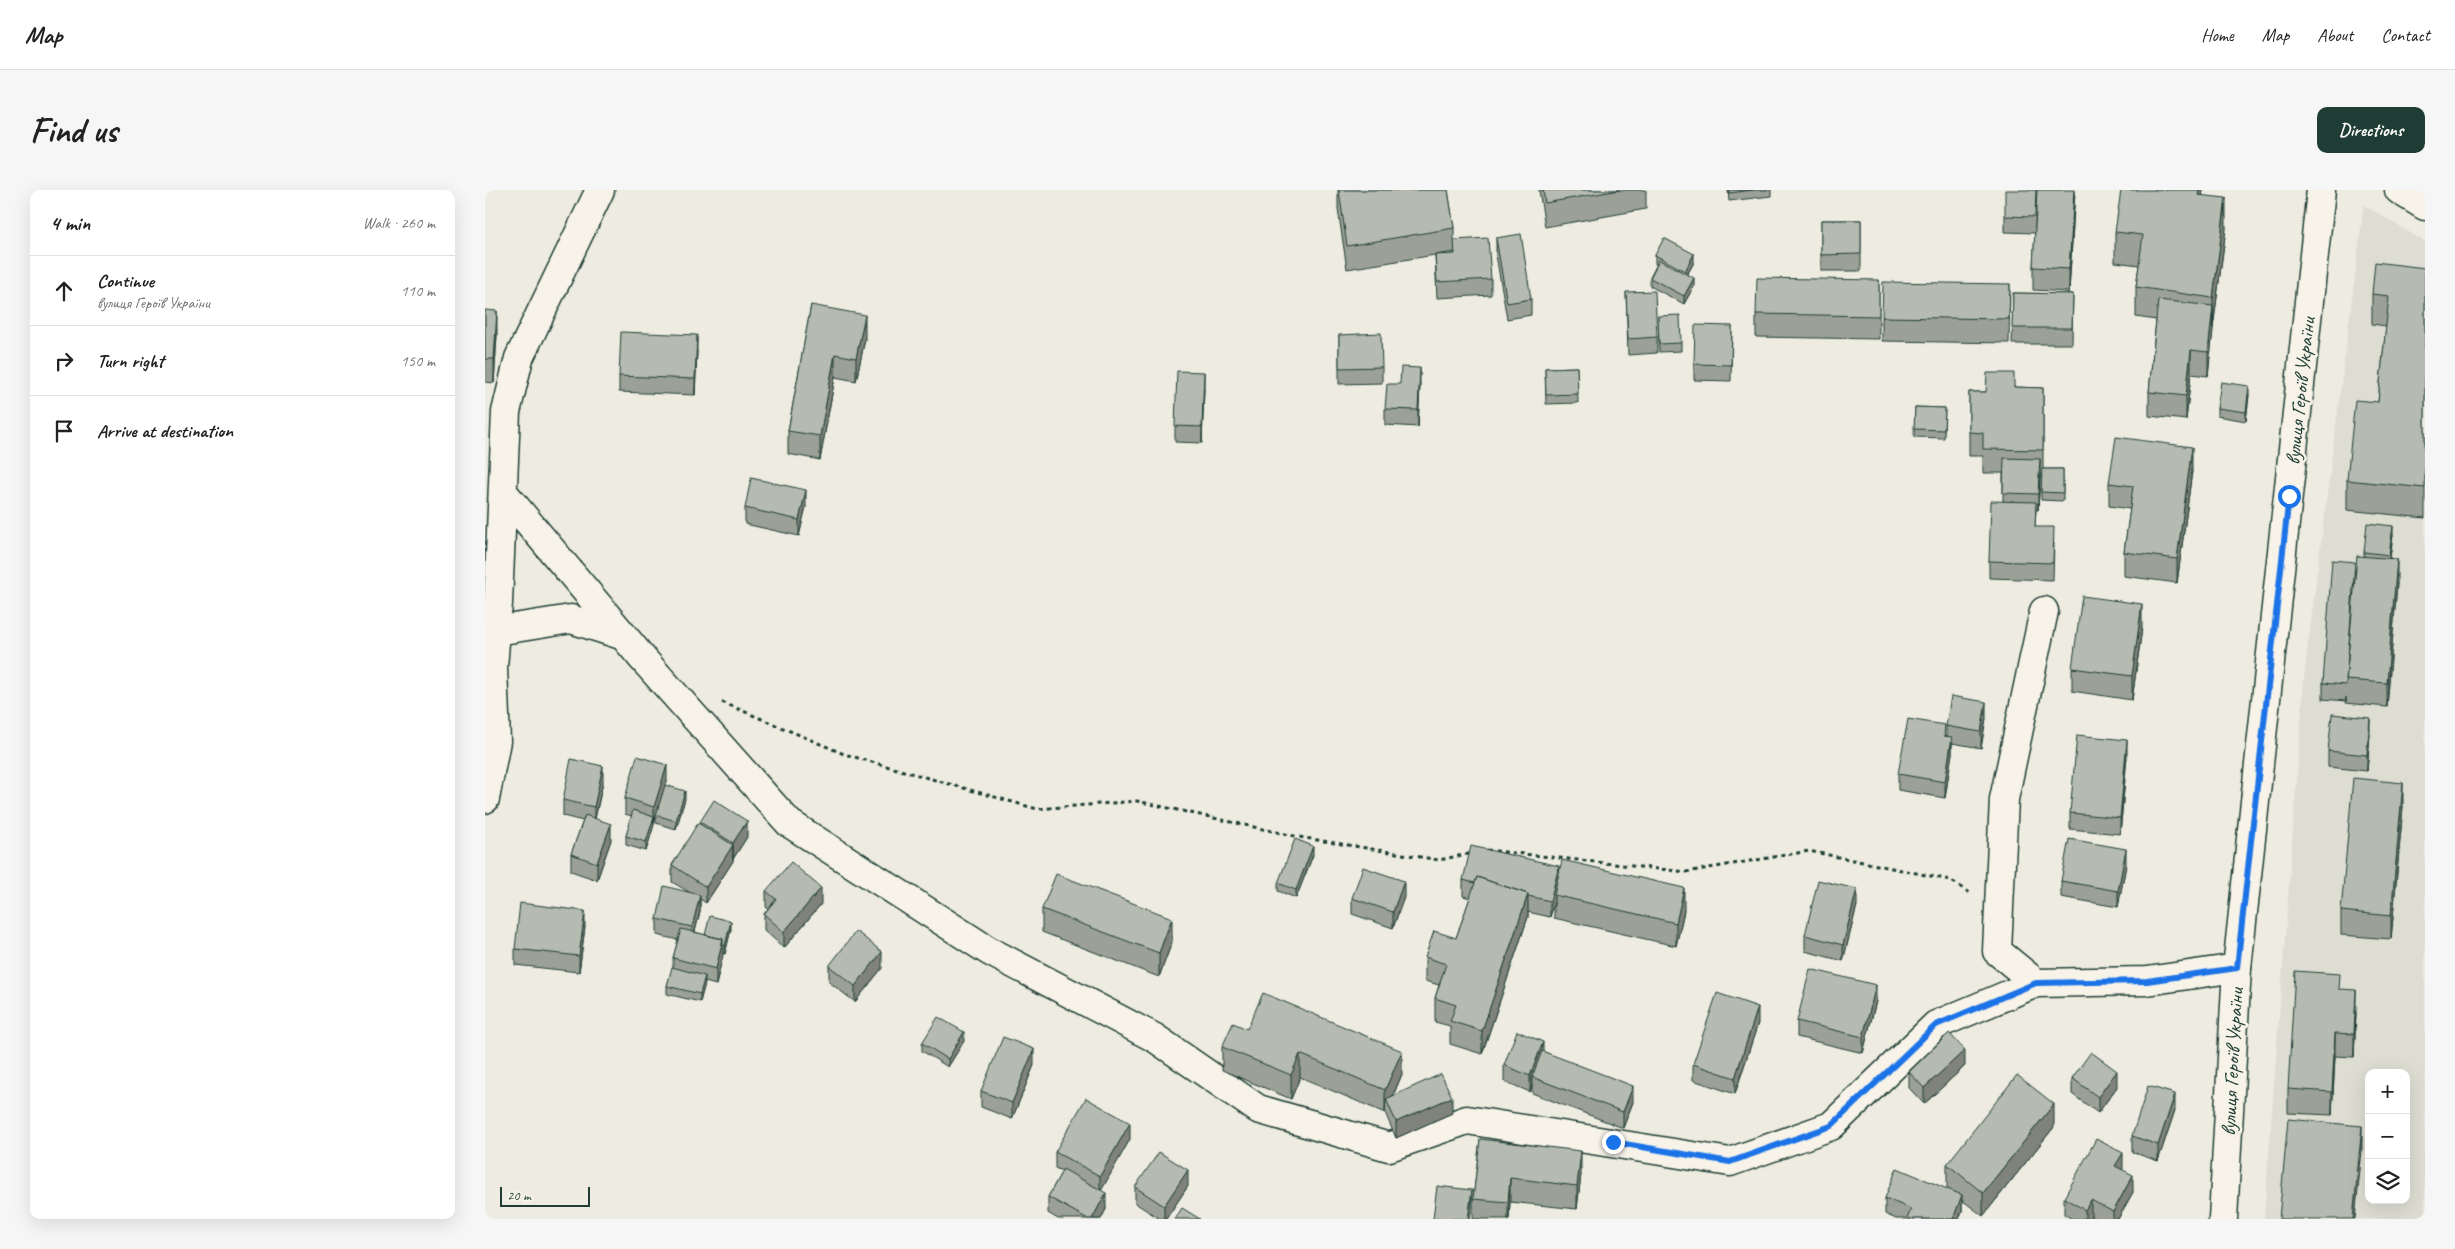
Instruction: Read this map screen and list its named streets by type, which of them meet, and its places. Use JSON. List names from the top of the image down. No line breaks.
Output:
{"streets":{"street":["вулиця Героїв України"]},"scale_bar":"20 m","page":{"header":"Map","nav":["Home","Map","About","Contact"],"buttons":"Directions","title":"Find us","heading":["4 min","Walk · 260 m"],"list":[["Continue","вулиця Героїв України","110 m"],["Turn right","150 m"],"Arrive at destination"],"map_buttons":["+","−"],"scale":"20 m"}}
